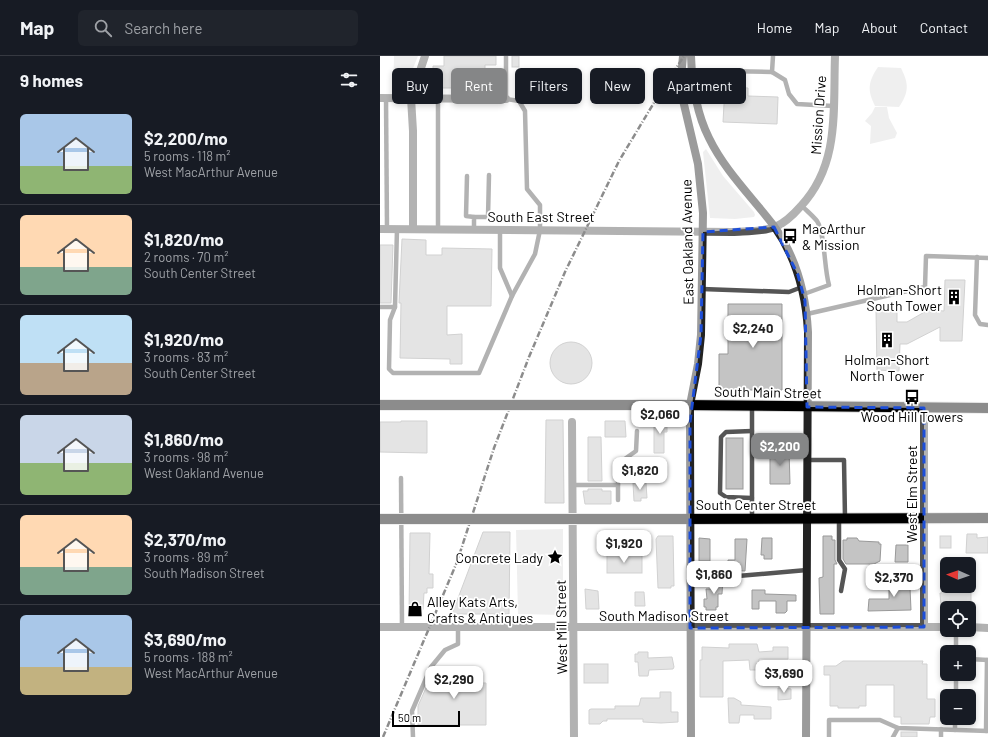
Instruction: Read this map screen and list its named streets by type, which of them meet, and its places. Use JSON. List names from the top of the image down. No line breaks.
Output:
{"streets":{"main road":["East Oakland Avenue","South Main Street","South Center Street"],"street":["Mission Drive","South East Street","West Elm Street","South Madison Street","West Mill Street"]},"crossings":[["Mission Drive","South East Street"],["Mission Drive","East Oakland Avenue"],["South East Street","East Oakland Avenue"],["East Oakland Avenue","South Main Street"],["East Oakland Avenue","South Center Street"],["East Oakland Avenue","South Madison Street"],["South Main Street","West Elm Street"],["West Elm Street","South Center Street"],["West Elm Street","South Madison Street"],["South Madison Street","West Mill Street"]],"places":{"bus stop":["MacArthur & Mission","Wood Hill Towers"],"building":["Holman-Short South Tower","Holman-Short North Tower"],"place":["Concrete Lady"],"shop":["Alley Kats Arts, Crafts & Antiques"]},"scale_bar":"50 m","north":"left","page":{"header":"Map","search":"Search here","nav":["Home","Map","About","Contact"],"heading":"9 homes","chip":["Buy","Rent","Filters","New","Apartment"],"list":[{"name":"$2,200/mo","note":"5 rooms · 118 m² · West MacArthur Avenue"},{"name":"$1,820/mo","note":"2 rooms · 70 m² · South Center Street"},{"name":"$1,920/mo","note":"3 rooms · 83 m² · South Center Street"},{"name":"$1,860/mo","note":"3 rooms · 98 m² · West Oakland Avenue"},{"name":"$2,370/mo","note":"3 rooms · 89 m² · South Madison Street"},{"name":"$3,690/mo","note":"5 rooms · 188 m² · West MacArthur Avenue"}],"price":["$2,240","$2,060","$2,200","$1,820","$1,920","$1,860","$2,370","$3,690","$2,290"],"map_buttons":["+","−"],"scale":"50 m"}}
